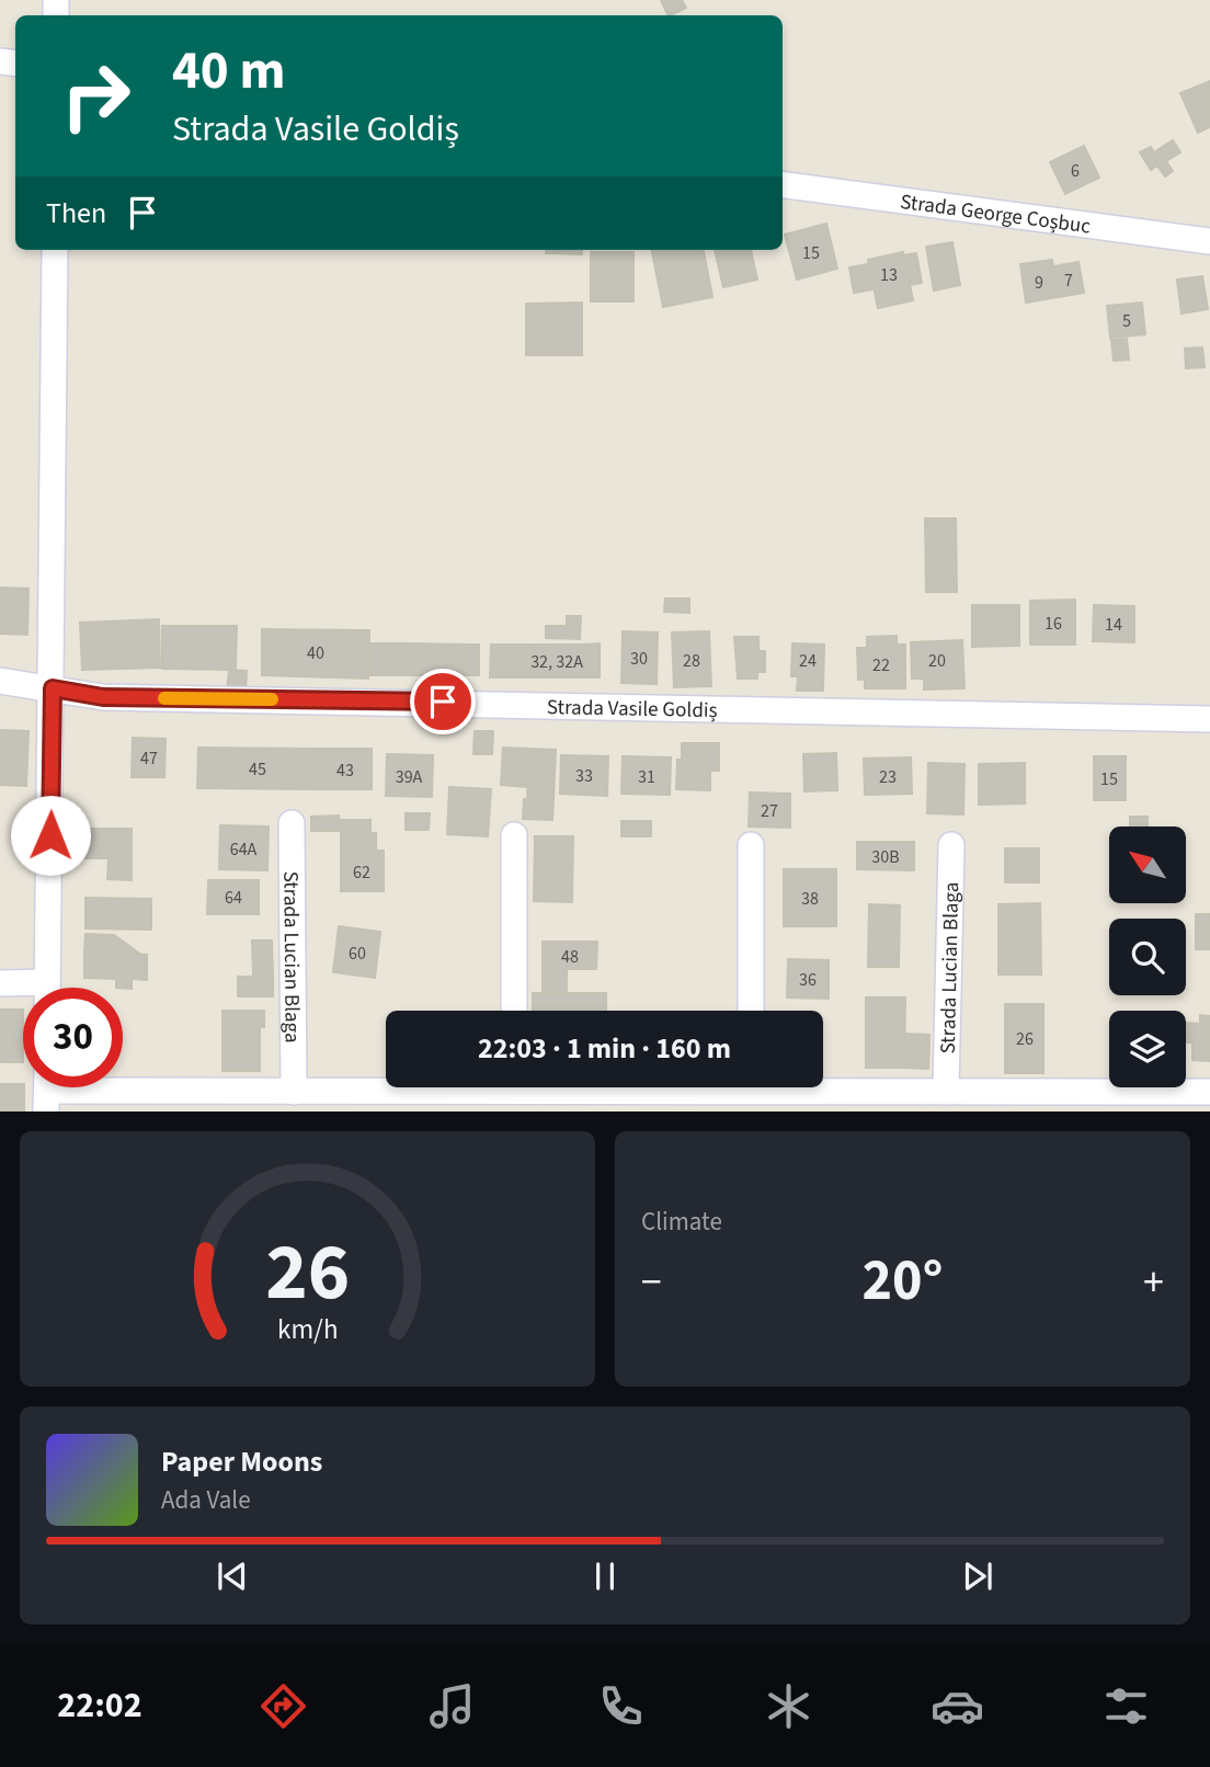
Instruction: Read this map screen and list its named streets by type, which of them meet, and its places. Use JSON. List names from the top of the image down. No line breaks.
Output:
{"streets":{"street":["Strada George Coșbuc","Strada Vasile Goldiș","Strada Lucian Blaga"]},"house_numbers":["6","15","13","7","9","5","16","14","40","30","28","24","20","32, 32A","22","47","45","43","33","39A","31","23","15","27","64A","30B","62","64","38","60","48","36","26"],"north":"top left","page":{"turn":["40 m","Strada Vasile Goldiș"],"then":"Then","limit":"30","trip":"22:03 · 1 min · 160 m","tile":"Climate","heat":["−","20°","+"],"song":["Paper Moons","Ada Vale"],"tabs":"22:02","gauge":["26","km/h"]}}
